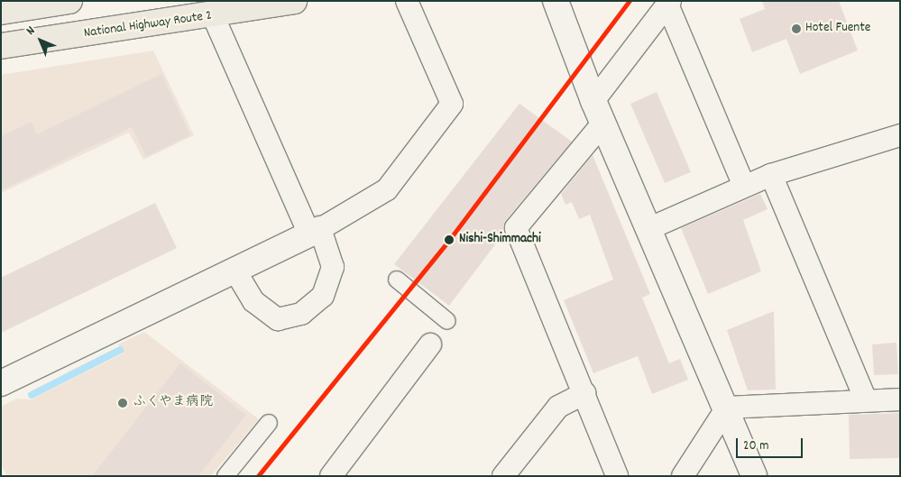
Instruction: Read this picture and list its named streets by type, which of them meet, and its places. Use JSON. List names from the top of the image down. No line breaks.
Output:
{"streets":{"highway":["National Highway Route 2"]},"places":["Hotel Fuente","Nishi-Shimmachi","ふくやま病院"],"scale_bar":"20 m","north":"top left"}
